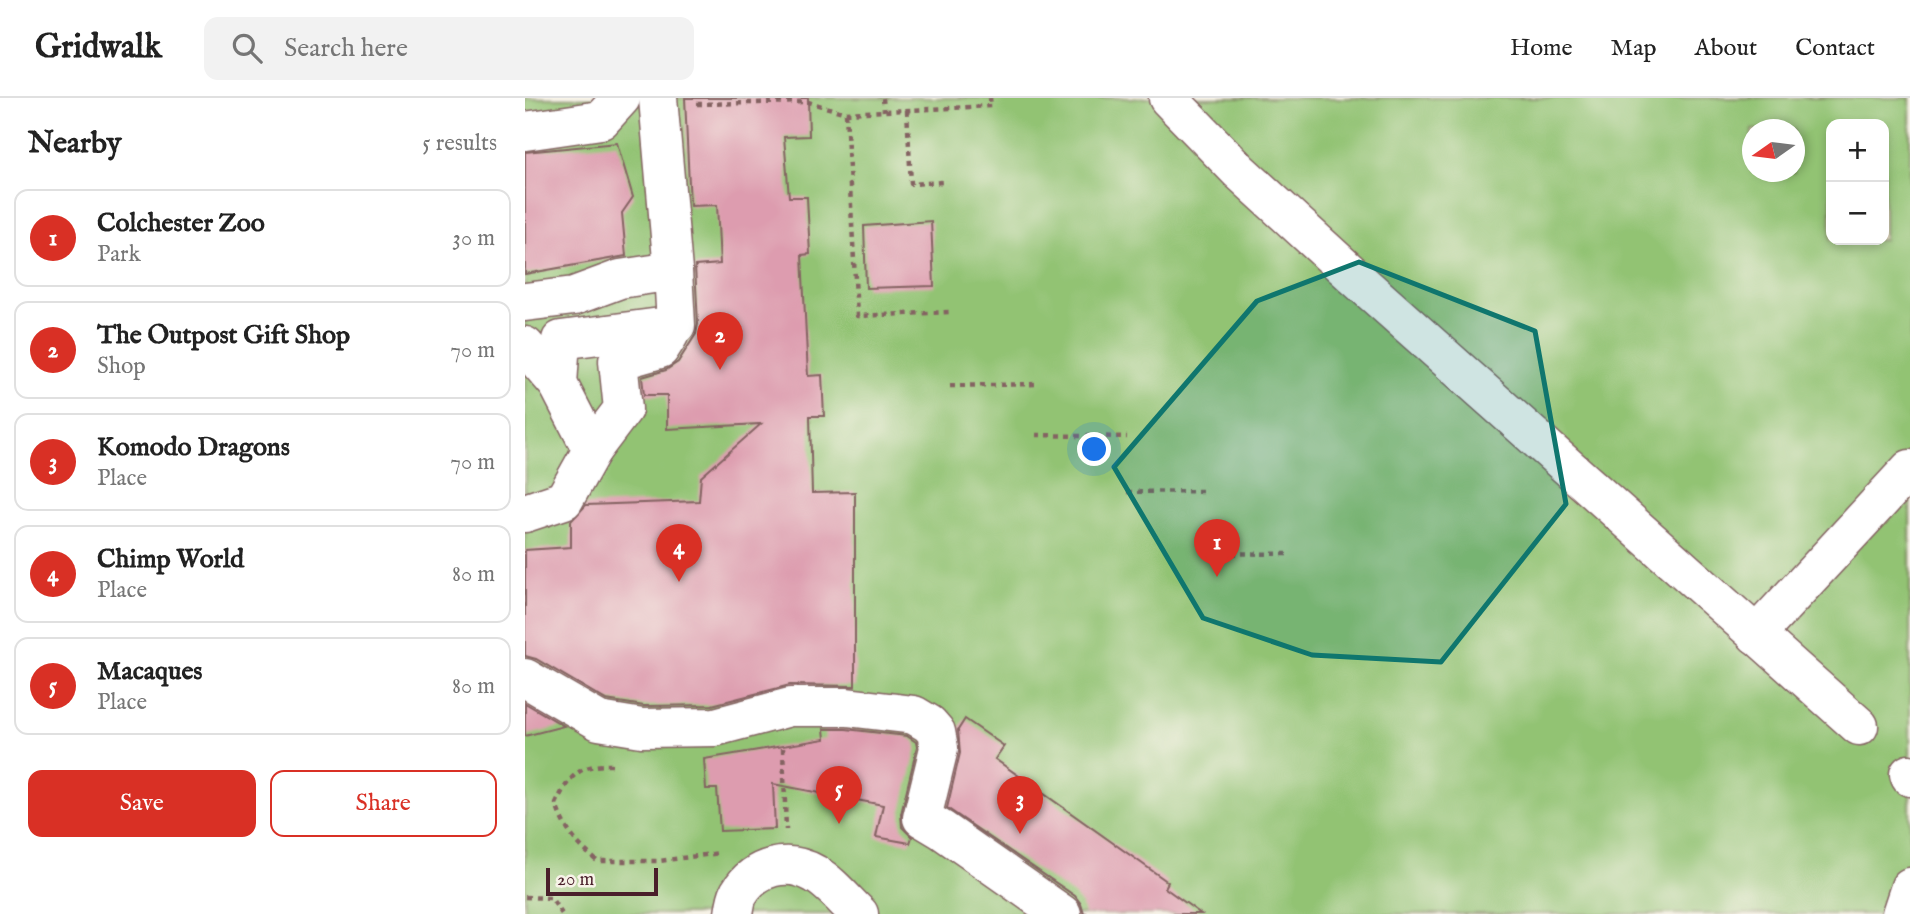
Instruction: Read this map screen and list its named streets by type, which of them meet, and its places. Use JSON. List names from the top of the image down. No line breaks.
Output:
{"scale_bar":"20 m","north":"left","page":{"header":"Gridwalk","search":"Search here","nav":["Home","Map","About","Contact"],"heading":["Nearby","5 results"],"map_buttons":["+","−"],"list":[{"mark":"1","name":"Colchester Zoo","note":"Park","value":"30 m"},{"mark":"2","name":"The Outpost Gift Shop","note":"Shop","value":"70 m"},{"mark":"3","name":"Komodo Dragons","note":"Place","value":"70 m"},{"mark":"4","name":"Chimp World","note":"Place","value":"80 m"},{"mark":"5","name":"Macaques","note":"Place","value":"80 m"}],"pins":["2","1","4","5","3"],"buttons":["Save","Share"],"scale":"20 m"}}
